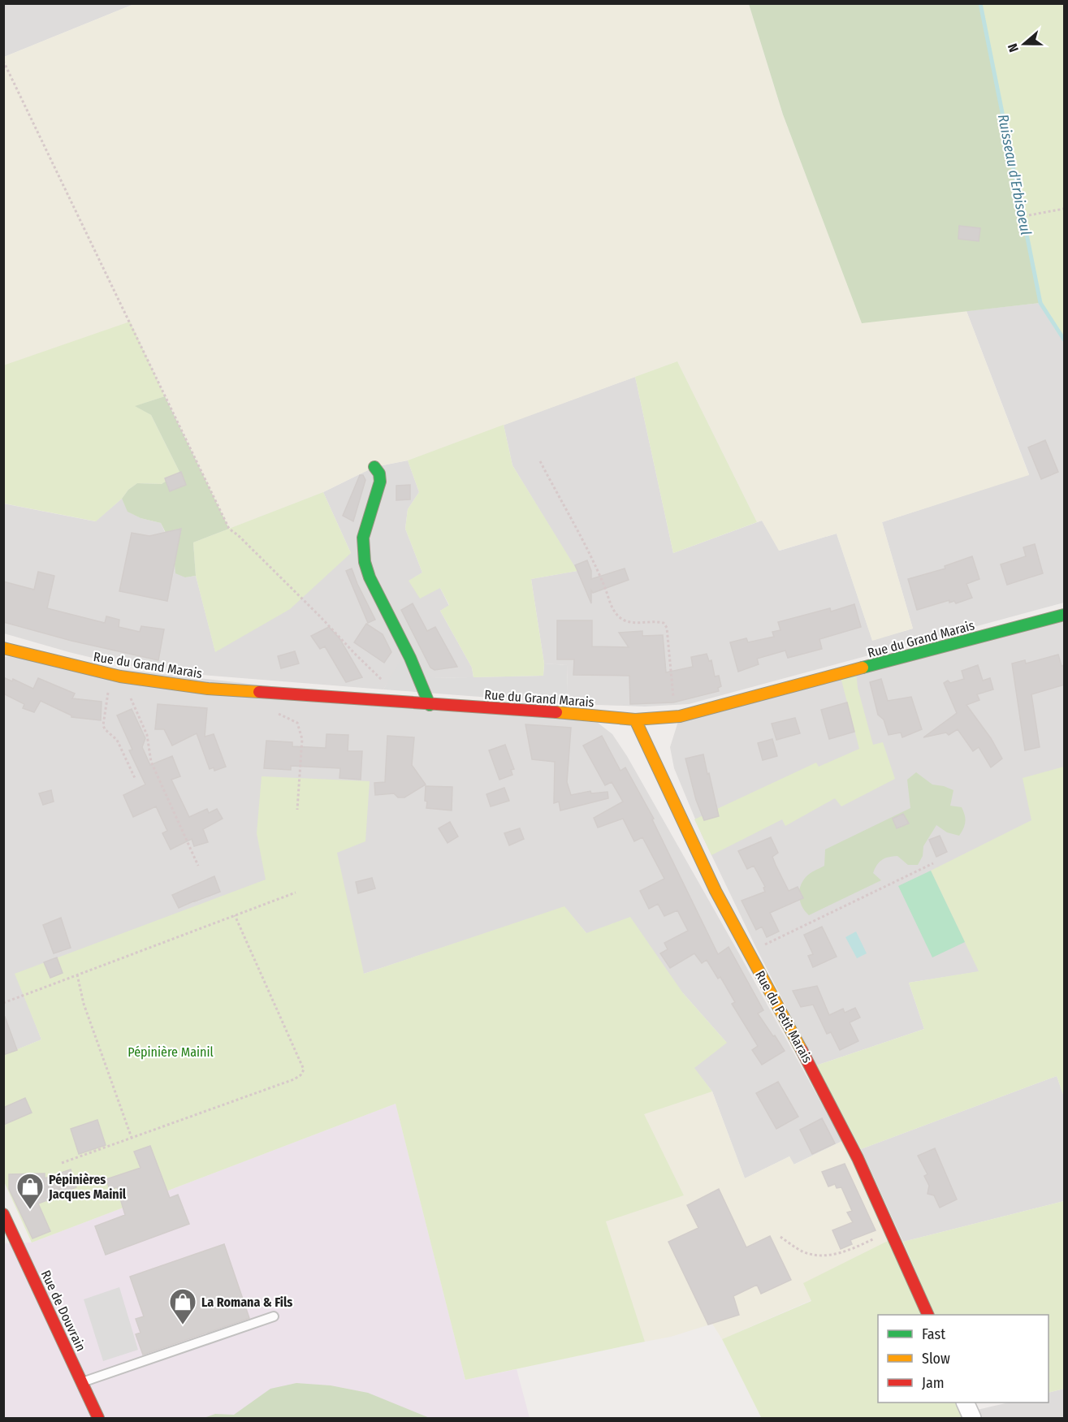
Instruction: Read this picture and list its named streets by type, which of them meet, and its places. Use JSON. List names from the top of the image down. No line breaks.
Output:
{"streets":{"street":["Rue du Grand Marais","Rue du Petit Marais","Rue de Douvrain"]},"crossings":[["Rue du Grand Marais","Rue du Petit Marais"]],"water":["Ruisseau d'Erbisoeul"],"parks":["Pépinière Mainil"],"places":{"shop":["Pépinières Jacques Mainil","La Romana & Fils"]},"legend":["Fast","Slow","Jam"],"north":"left"}
